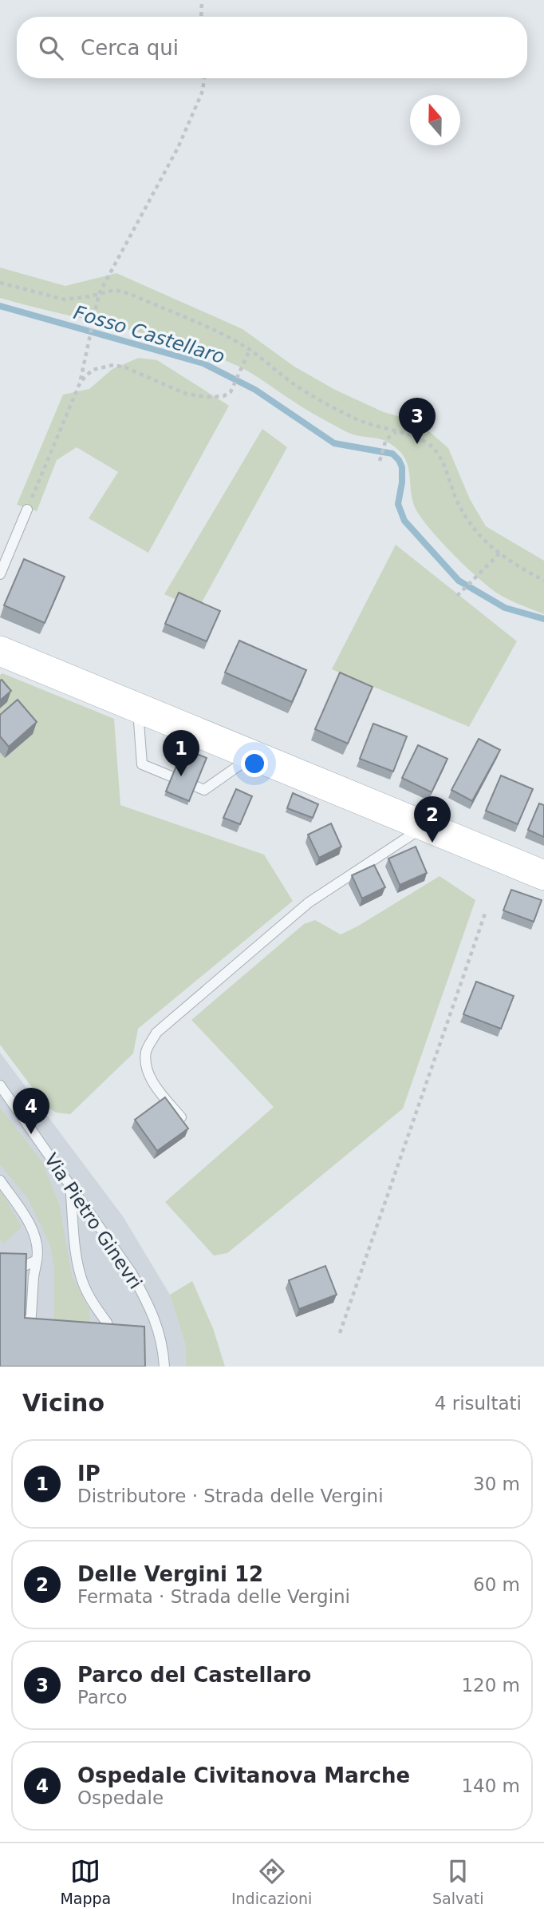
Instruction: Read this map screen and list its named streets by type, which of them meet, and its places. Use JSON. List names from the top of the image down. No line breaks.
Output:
{"streets":{"lane":["Via Pietro Ginevri"]},"water":["Fosso Castellaro"],"north":"top","page":{"search":"Cerca qui","pins":["3","1","2","4"],"heading":["Vicino","4 risultati"],"list":[{"mark":"1","name":"IP","note":"Distributore · Strada delle Vergini","value":"30 m"},{"mark":"2","name":"Delle Vergini 12","note":"Fermata · Strada delle Vergini","value":"60 m"},{"mark":"3","name":"Parco del Castellaro","note":"Parco","value":"120 m"},{"mark":"4","name":"Ospedale Civitanova Marche","note":"Ospedale","value":"140 m"}],"nav":["Mappa","Indicazioni","Salvati"]}}
